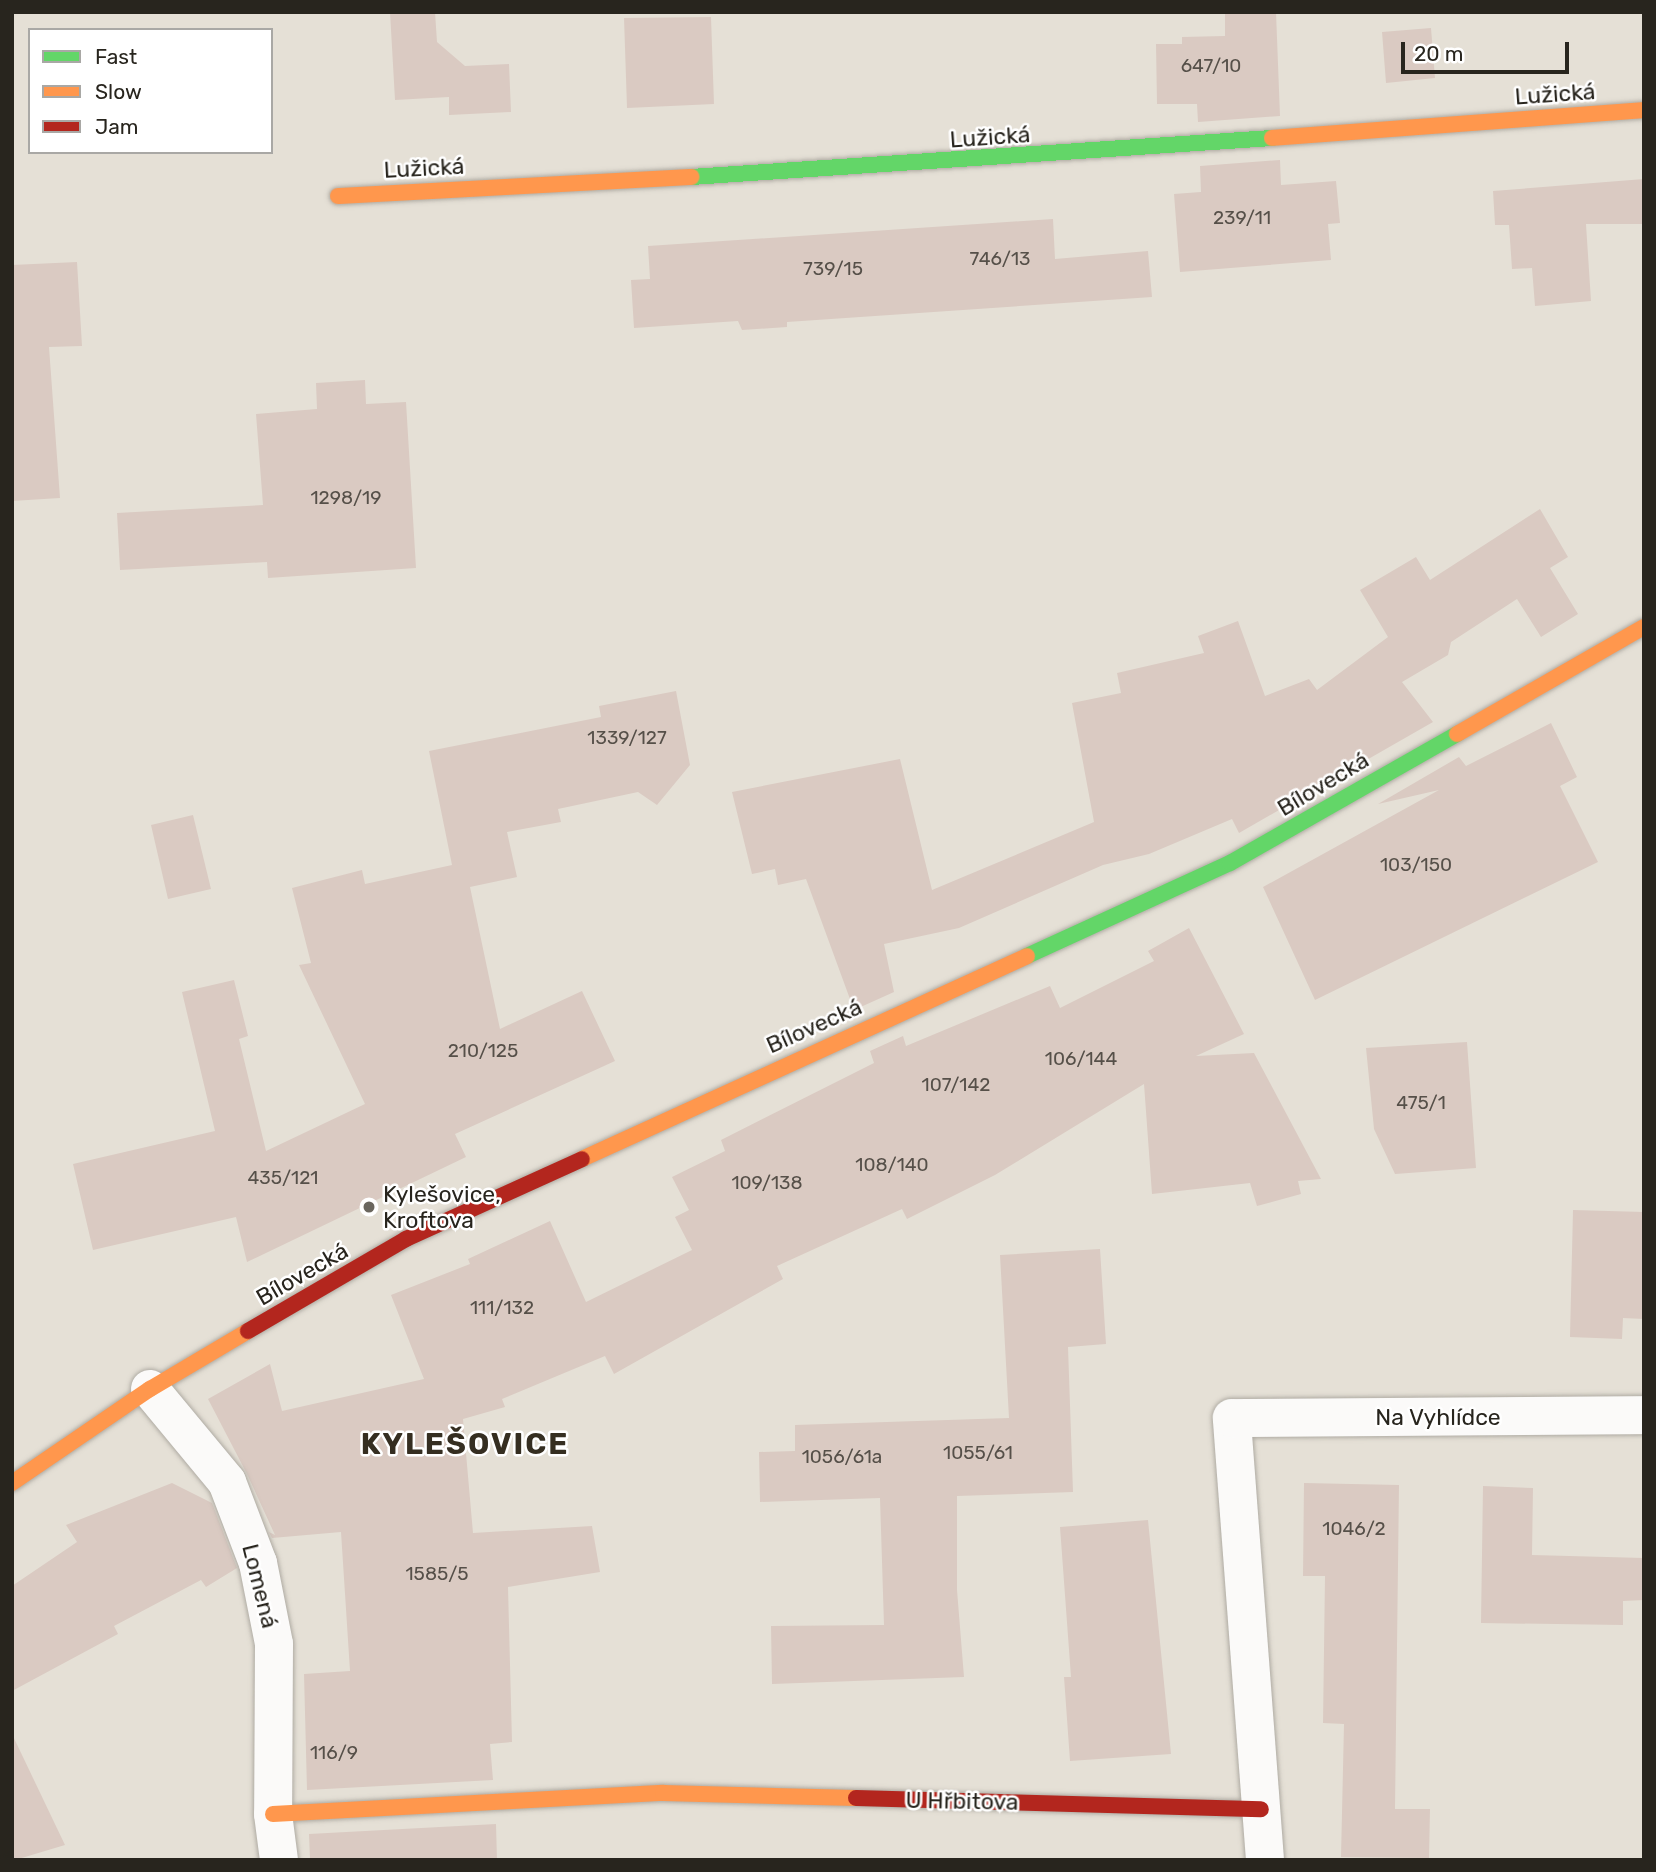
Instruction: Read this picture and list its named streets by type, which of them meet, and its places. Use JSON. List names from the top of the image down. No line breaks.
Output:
{"streets":{"street":["Lužická","Bílovecká","Na Vyhlídce","Lomená","U Hřbitova"]},"crossings":[["Bílovecká","Lomená"],["Na Vyhlídce","U Hřbitova"],["Lomená","U Hřbitova"]],"districts":["KYLEŠOVICE"],"places":["Kylešovice, Kroftova"],"house_numbers":["647/10","239/11","746/13","739/15","1298/19","1339/127","103/150","210/125","106/144","107/142","475/1","108/140","435/121","109/138","111/132","1055/61","1056/61a","1046/2","1585/5","116/9"],"legend":["Fast","Slow","Jam"],"scale_bar":"20 m"}
